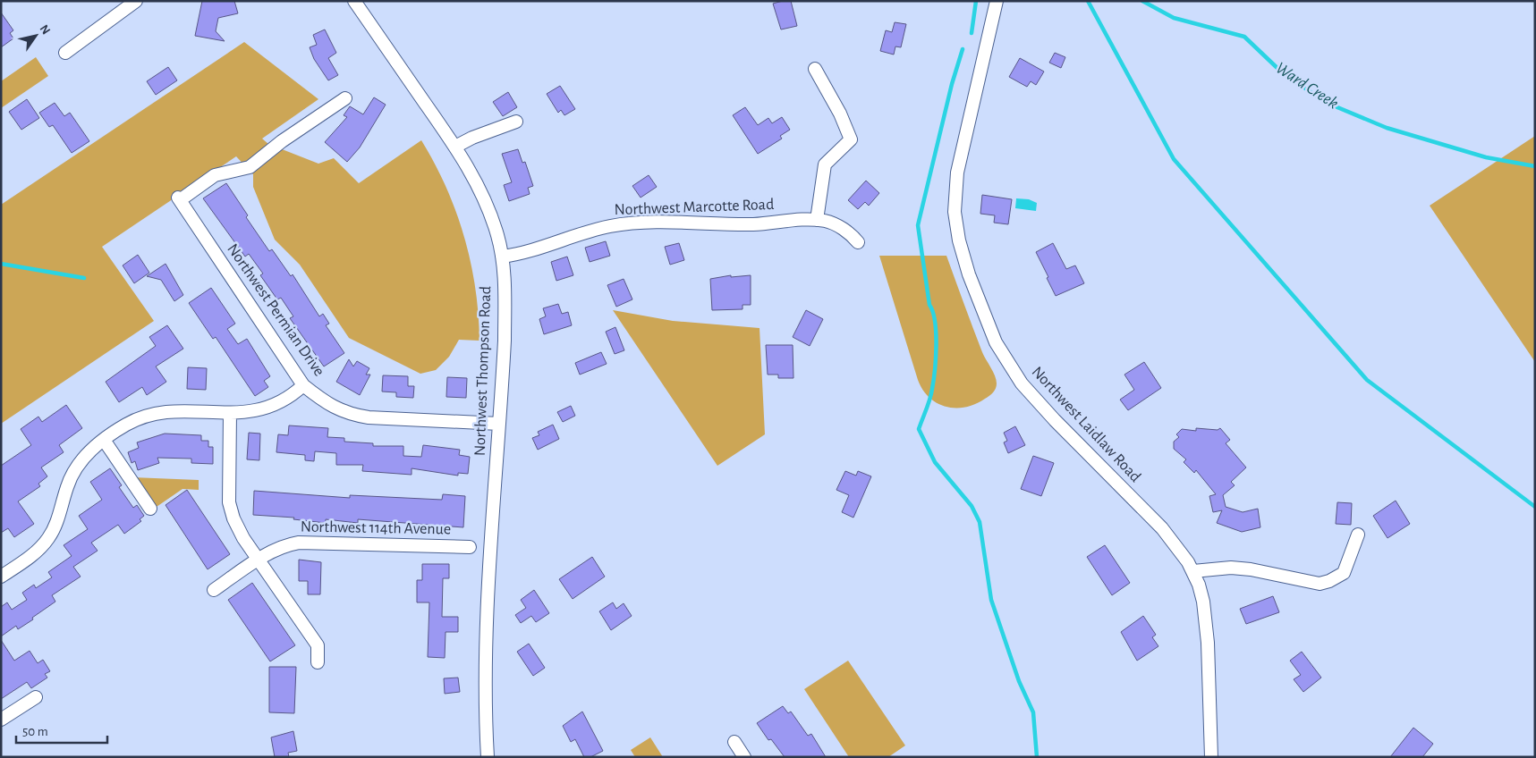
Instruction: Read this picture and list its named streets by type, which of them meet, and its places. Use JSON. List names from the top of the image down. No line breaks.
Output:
{"streets":{"street":["Northwest Marcotte Road","Northwest Permian Drive","Northwest Thompson Road","Northwest Laidlaw Road","Northwest 114th Avenue"]},"crossings":[["Northwest Marcotte Road","Northwest Thompson Road"],["Northwest Permian Drive","Northwest Thompson Road"]],"water":["Ward Creek"],"scale_bar":"50 m","north":"top right"}
